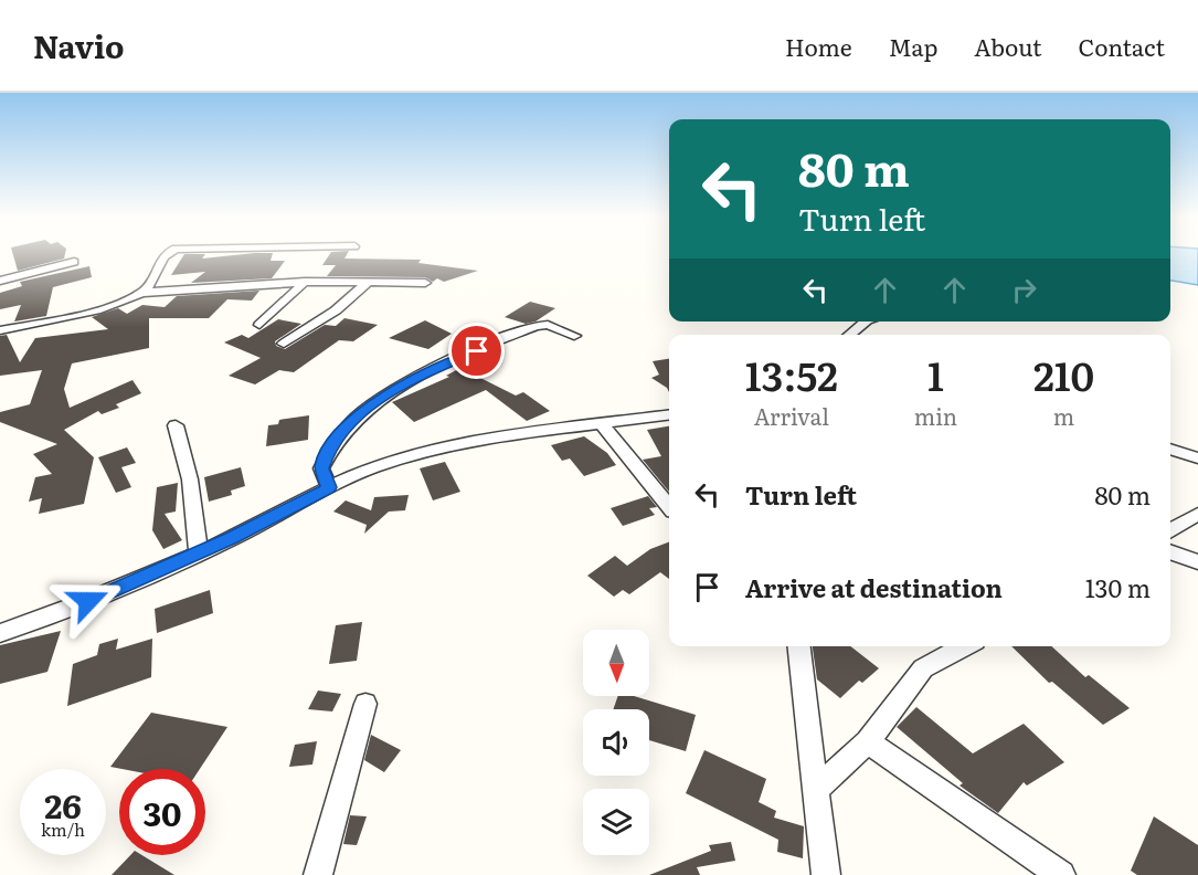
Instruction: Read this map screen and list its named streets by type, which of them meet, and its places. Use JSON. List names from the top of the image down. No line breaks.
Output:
{"north":"bottom","page":{"header":"Navio","nav":["Home","Map","About","Contact"],"turn":["80 m","Turn left"],"eta":["13:52","Arrival","1","min","210","m"],"list":[{"name":"Turn left","value":"80 m"},{"name":"Arrive at destination","value":"130 m"}],"speed":"26 km/h","limit":"30"}}
